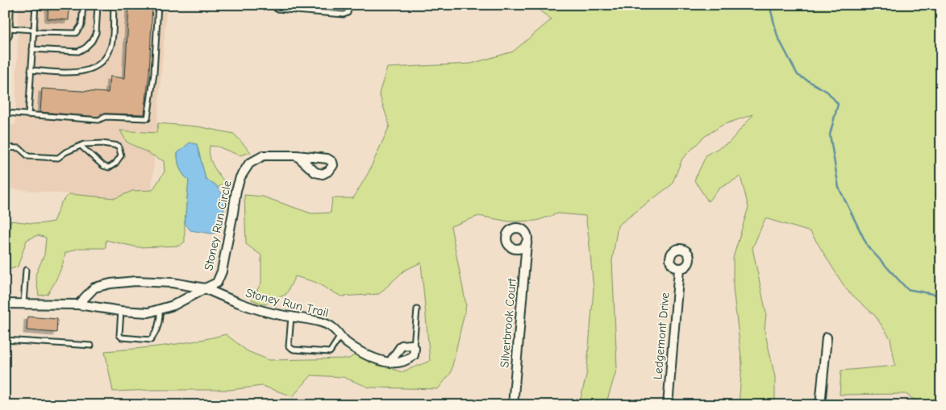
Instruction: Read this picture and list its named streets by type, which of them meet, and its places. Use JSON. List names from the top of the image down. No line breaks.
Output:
{"streets":{"street":["Stoney Run Circle","Stoney Run Trail","Silverbrook Court","Ledgemont Drive"]},"crossings":[["Stoney Run Circle","Stoney Run Trail"]]}
